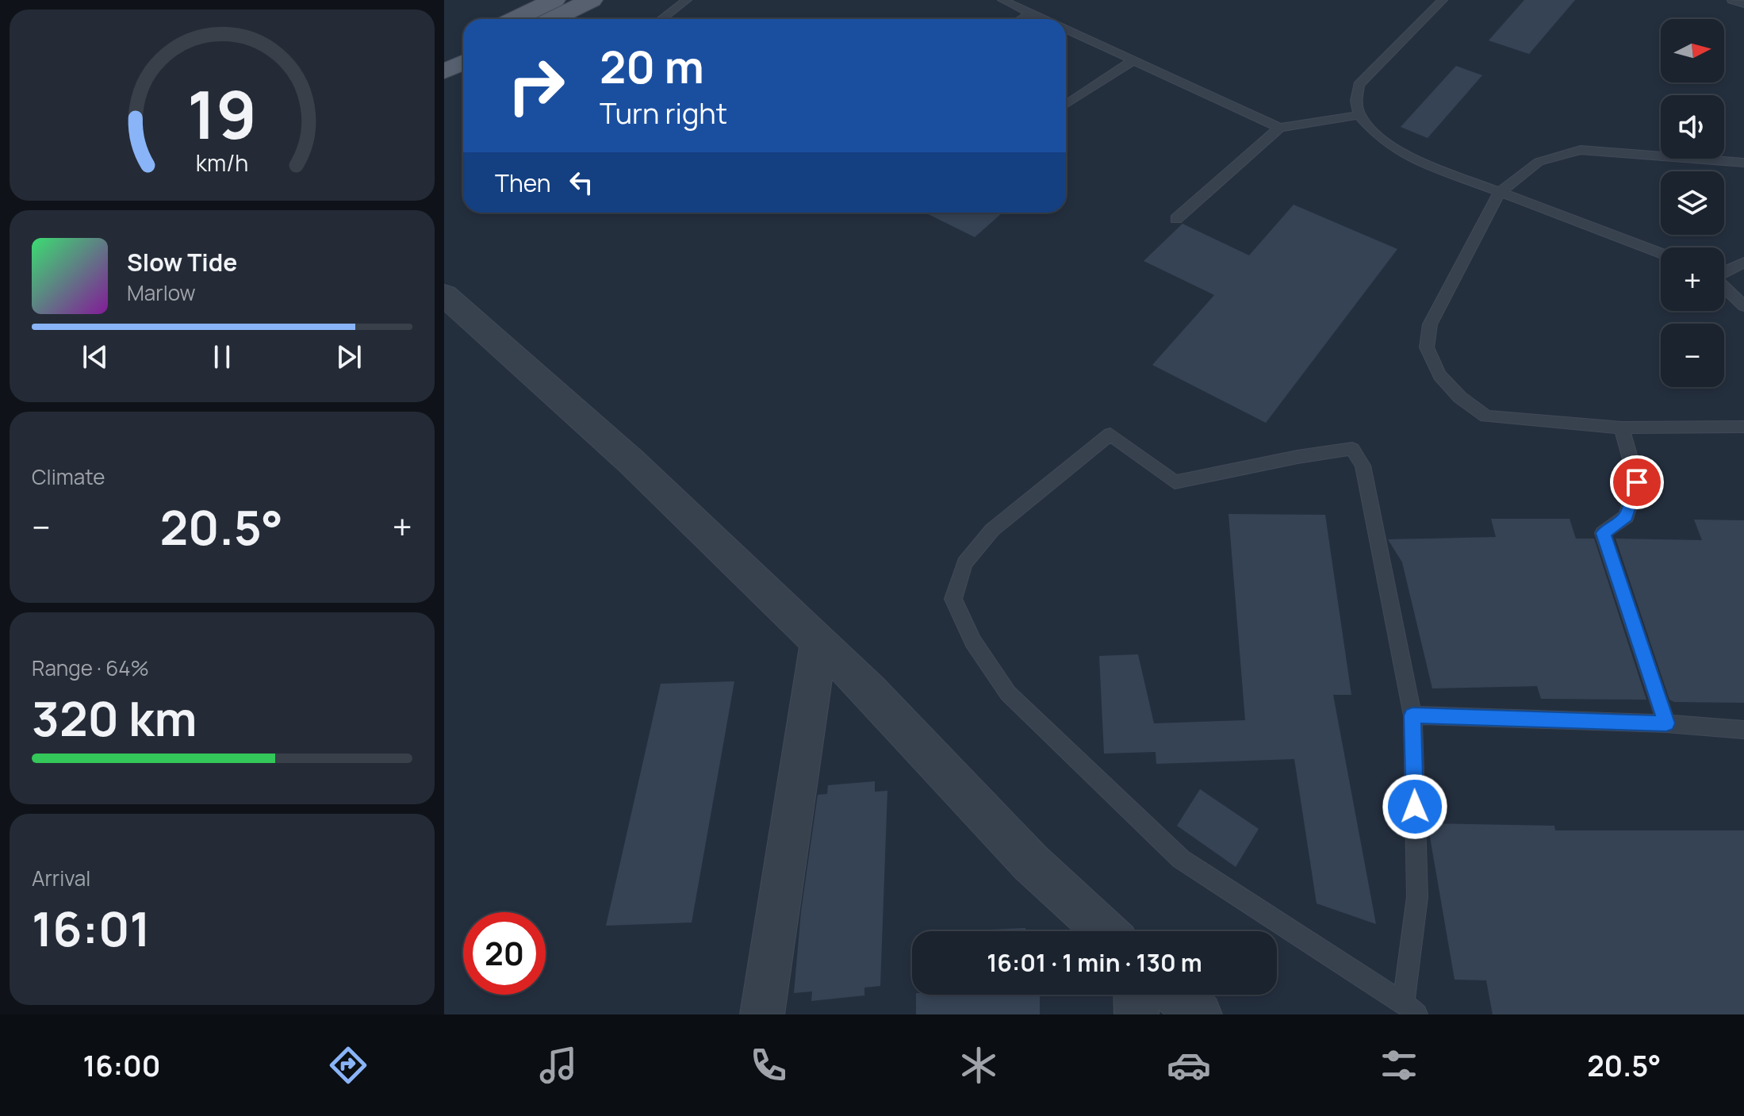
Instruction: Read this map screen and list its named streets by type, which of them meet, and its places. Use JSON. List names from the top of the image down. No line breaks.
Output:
{"north":"right","page":{"map_buttons":["+","−"],"turn":["20 m","Turn right"],"then":"Then","song":["Slow Tide","Marlow"],"tile":["Climate",["Range · 64%","320 km"],["Arrival","16:01"]],"heat":["−","20.5°","+"],"limit":"20","trip":"16:01 · 1 min · 130 m","tabs":["16:00","20.5°"],"gauge":["19","km/h"]}}
